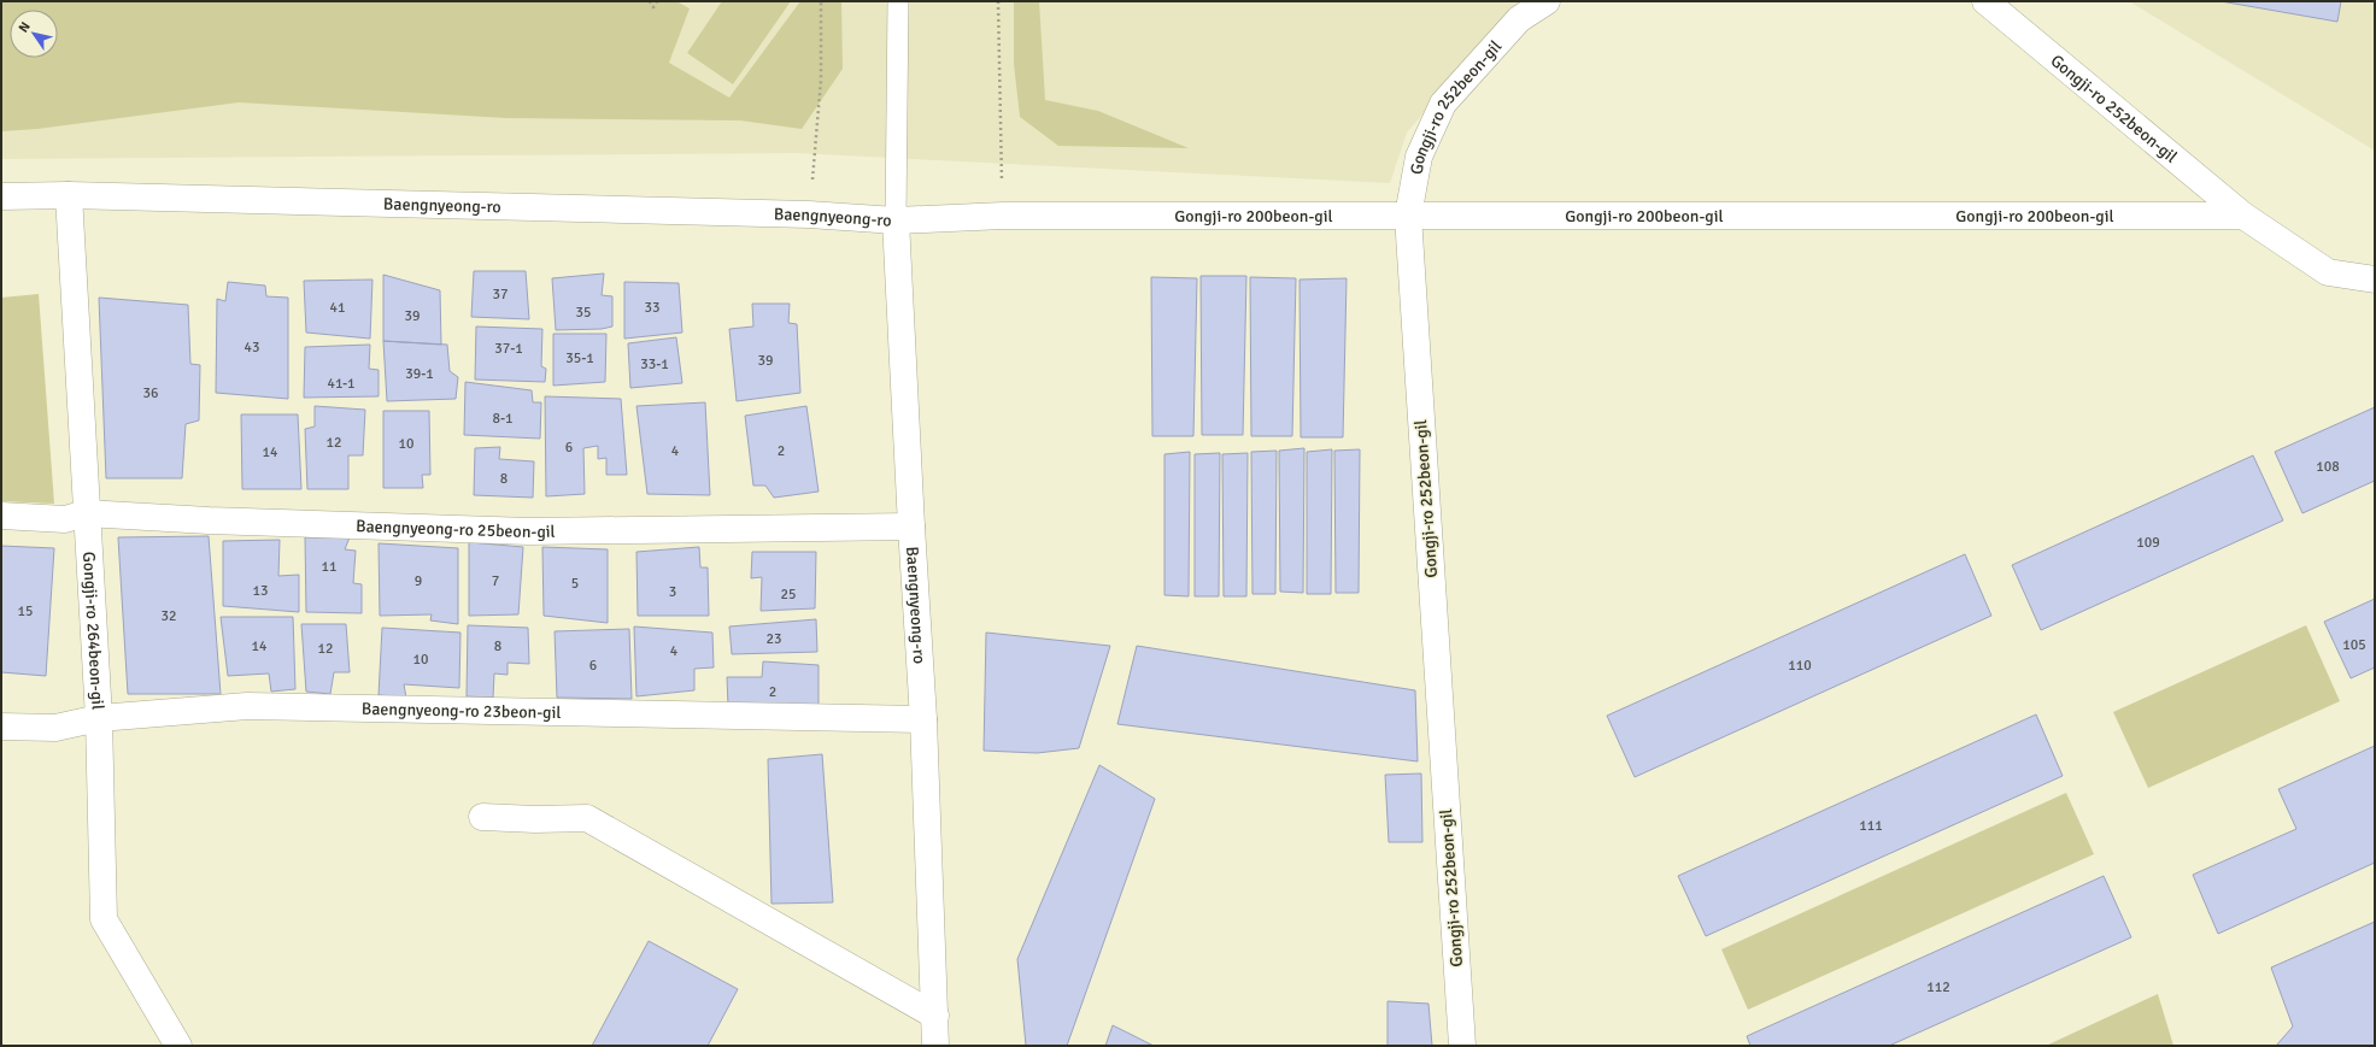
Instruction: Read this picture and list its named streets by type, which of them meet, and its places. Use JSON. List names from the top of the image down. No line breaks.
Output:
{"streets":{"street":["Gongji-ro 252beon-gil","Baengnyeong-ro","Gongji-ro 200beon-gil","Baengnyeong-ro 25beon-gil","Gongji-ro 264beon-gil","Baengnyeong-ro 23beon-gil"]},"crossings":[["Gongji-ro 252beon-gil","Gongji-ro 200beon-gil"],["Baengnyeong-ro","Gongji-ro 200beon-gil"],["Baengnyeong-ro","Baengnyeong-ro 25beon-gil"],["Baengnyeong-ro","Gongji-ro 264beon-gil"],["Baengnyeong-ro","Baengnyeong-ro 23beon-gil"],["Baengnyeong-ro 25beon-gil","Gongji-ro 264beon-gil"],["Gongji-ro 264beon-gil","Baengnyeong-ro 23beon-gil"]],"house_numbers":["37","41","33","35","39","43","37-1","35-1","39","33-1","39-1","41-1","36","8-1","12","10","6","4","2","14","108","8","109","11","9","7","5","13","3","25","15","32","23","105","14","8","12","4","10","6","110","2","111","112"],"north":"top left"}
